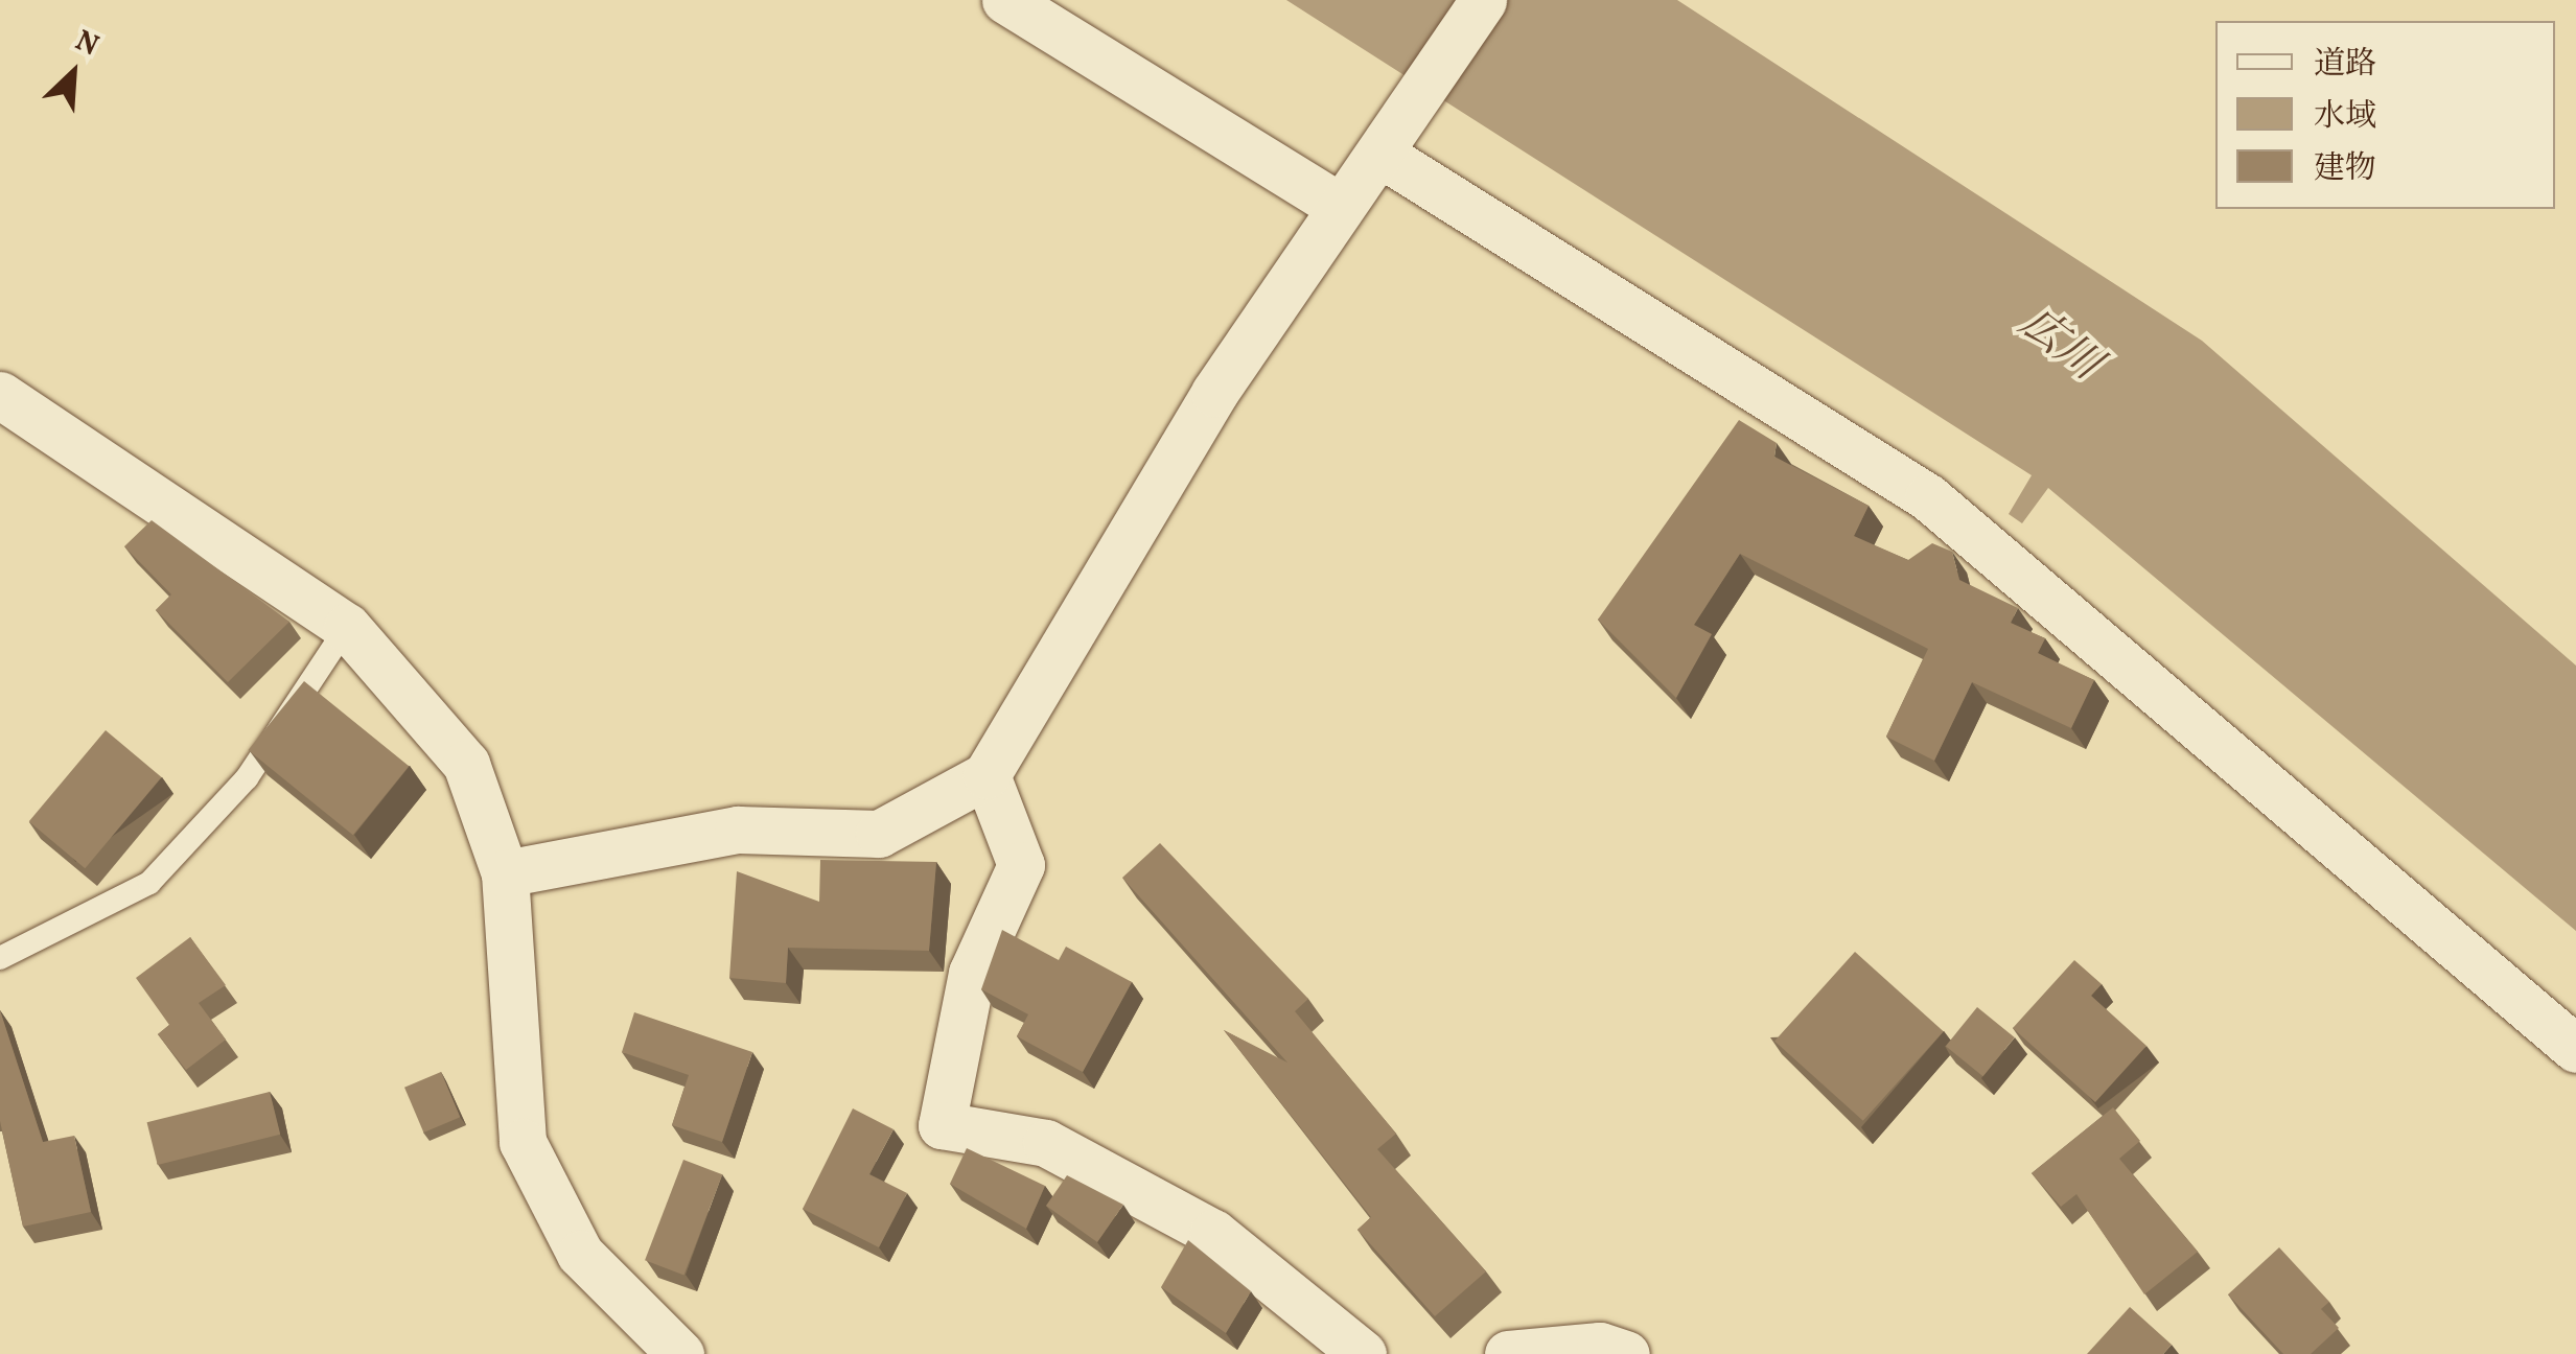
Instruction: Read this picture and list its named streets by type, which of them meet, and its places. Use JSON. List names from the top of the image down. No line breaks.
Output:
{"water":["広川"],"legend":["道路","水域","建物"],"north":"top right"}
